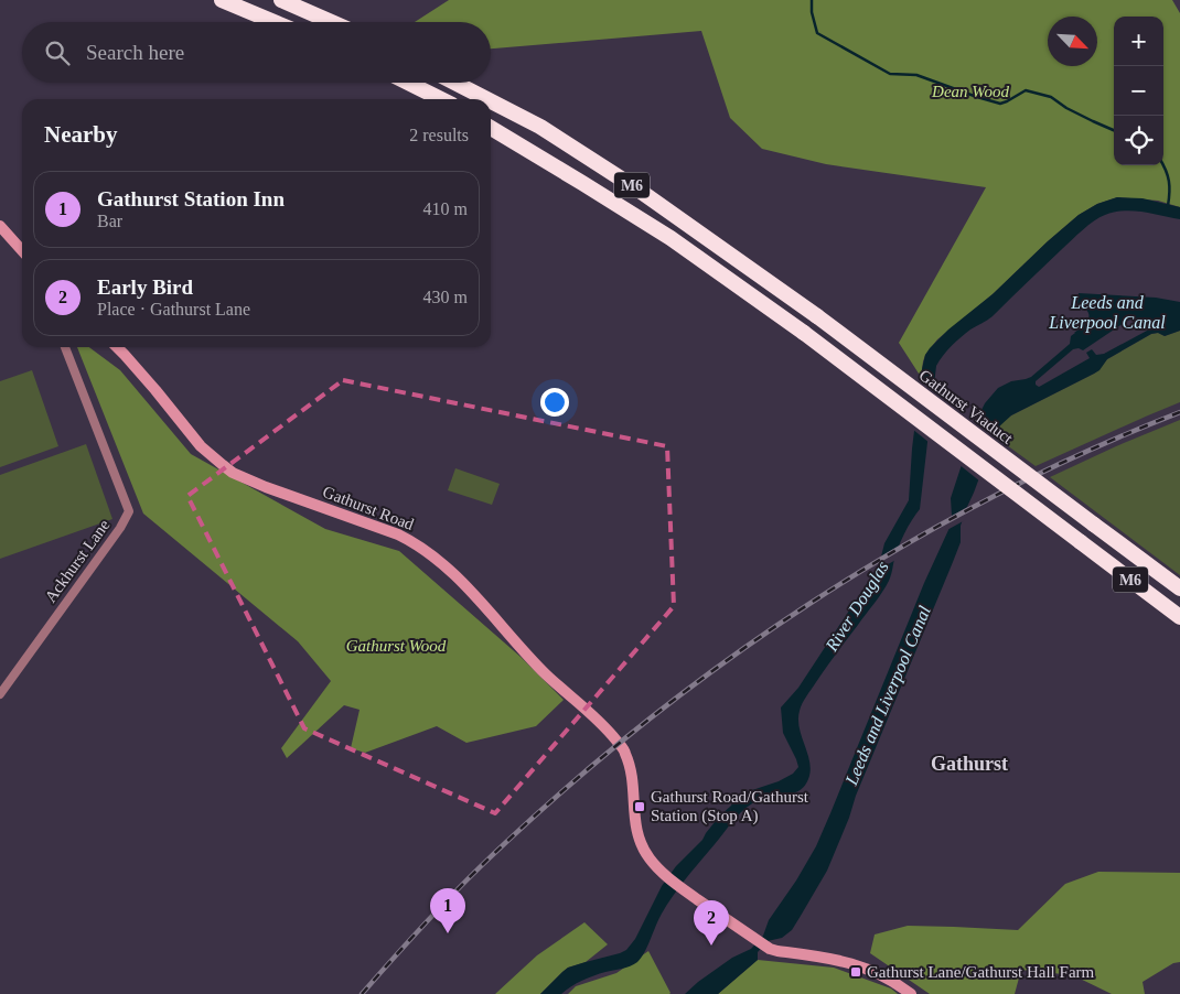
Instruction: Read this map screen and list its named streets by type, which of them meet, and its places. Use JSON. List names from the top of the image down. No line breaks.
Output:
{"streets":{"highway":["M6","Gathurst Viaduct"],"main road":["Gathurst Road"],"street":["Ackhurst Lane"]},"districts":["Gathurst"],"water":["Leeds and Liverpool Canal","River Douglas"],"parks":["Dean Wood","Gathurst Wood"],"places":{"transit":["Gathurst Road/Gathurst Station (Stop A)","Gathurst Lane/Gathurst Hall Farm"]},"north":"bottom right","page":{"map_buttons":["+","−"],"search":"Search here","heading":["Nearby","2 results"],"list":[{"mark":"1","name":"Gathurst Station Inn","note":"Bar","value":"410 m"},{"mark":"2","name":"Early Bird","note":"Place · Gathurst Lane","value":"430 m"}],"pins":["1","2"]}}
